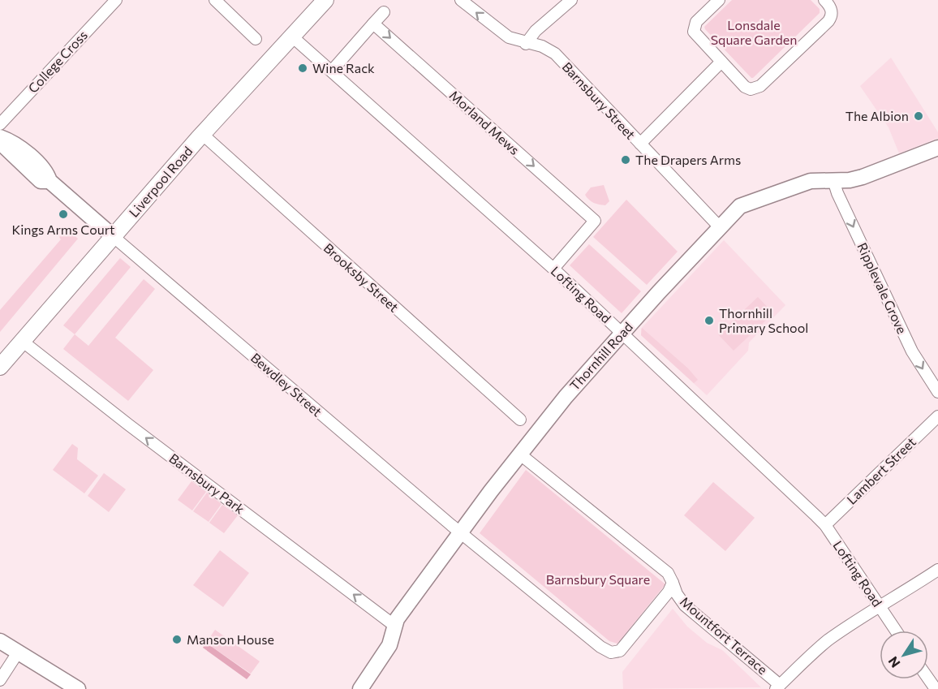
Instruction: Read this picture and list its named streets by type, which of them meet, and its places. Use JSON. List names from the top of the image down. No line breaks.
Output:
{"streets":{"main road":["Liverpool Road"],"street":["College Cross","Barnsbury Street","Morland Mews","Brooksby Street","Ripplevale Grove","Lofting Road","Thornhill Road","Bewdley Street","Lambert Street","Barnsbury Park","Mountfort Terrace"]},"crossings":[["Barnsbury Street","Thornhill Road"],["Morland Mews","Lofting Road"],["Liverpool Road","Brooksby Street"],["Liverpool Road","Lofting Road"],["Liverpool Road","Bewdley Street"],["Liverpool Road","Barnsbury Park"],["Ripplevale Grove","Thornhill Road"],["Lofting Road","Thornhill Road"],["Lofting Road","Lambert Street"],["Thornhill Road","Bewdley Street"],["Thornhill Road","Barnsbury Park"]],"one_way":["Morland Mews","Ripplevale Grove","Barnsbury Park"],"parks":["Lonsdale Square Garden","Barnsbury Square"],"places":["Wine Rack","The Albion","The Drapers Arms","Kings Arms Court","Thornhill Primary School","Manson House"],"north":"bottom left"}
